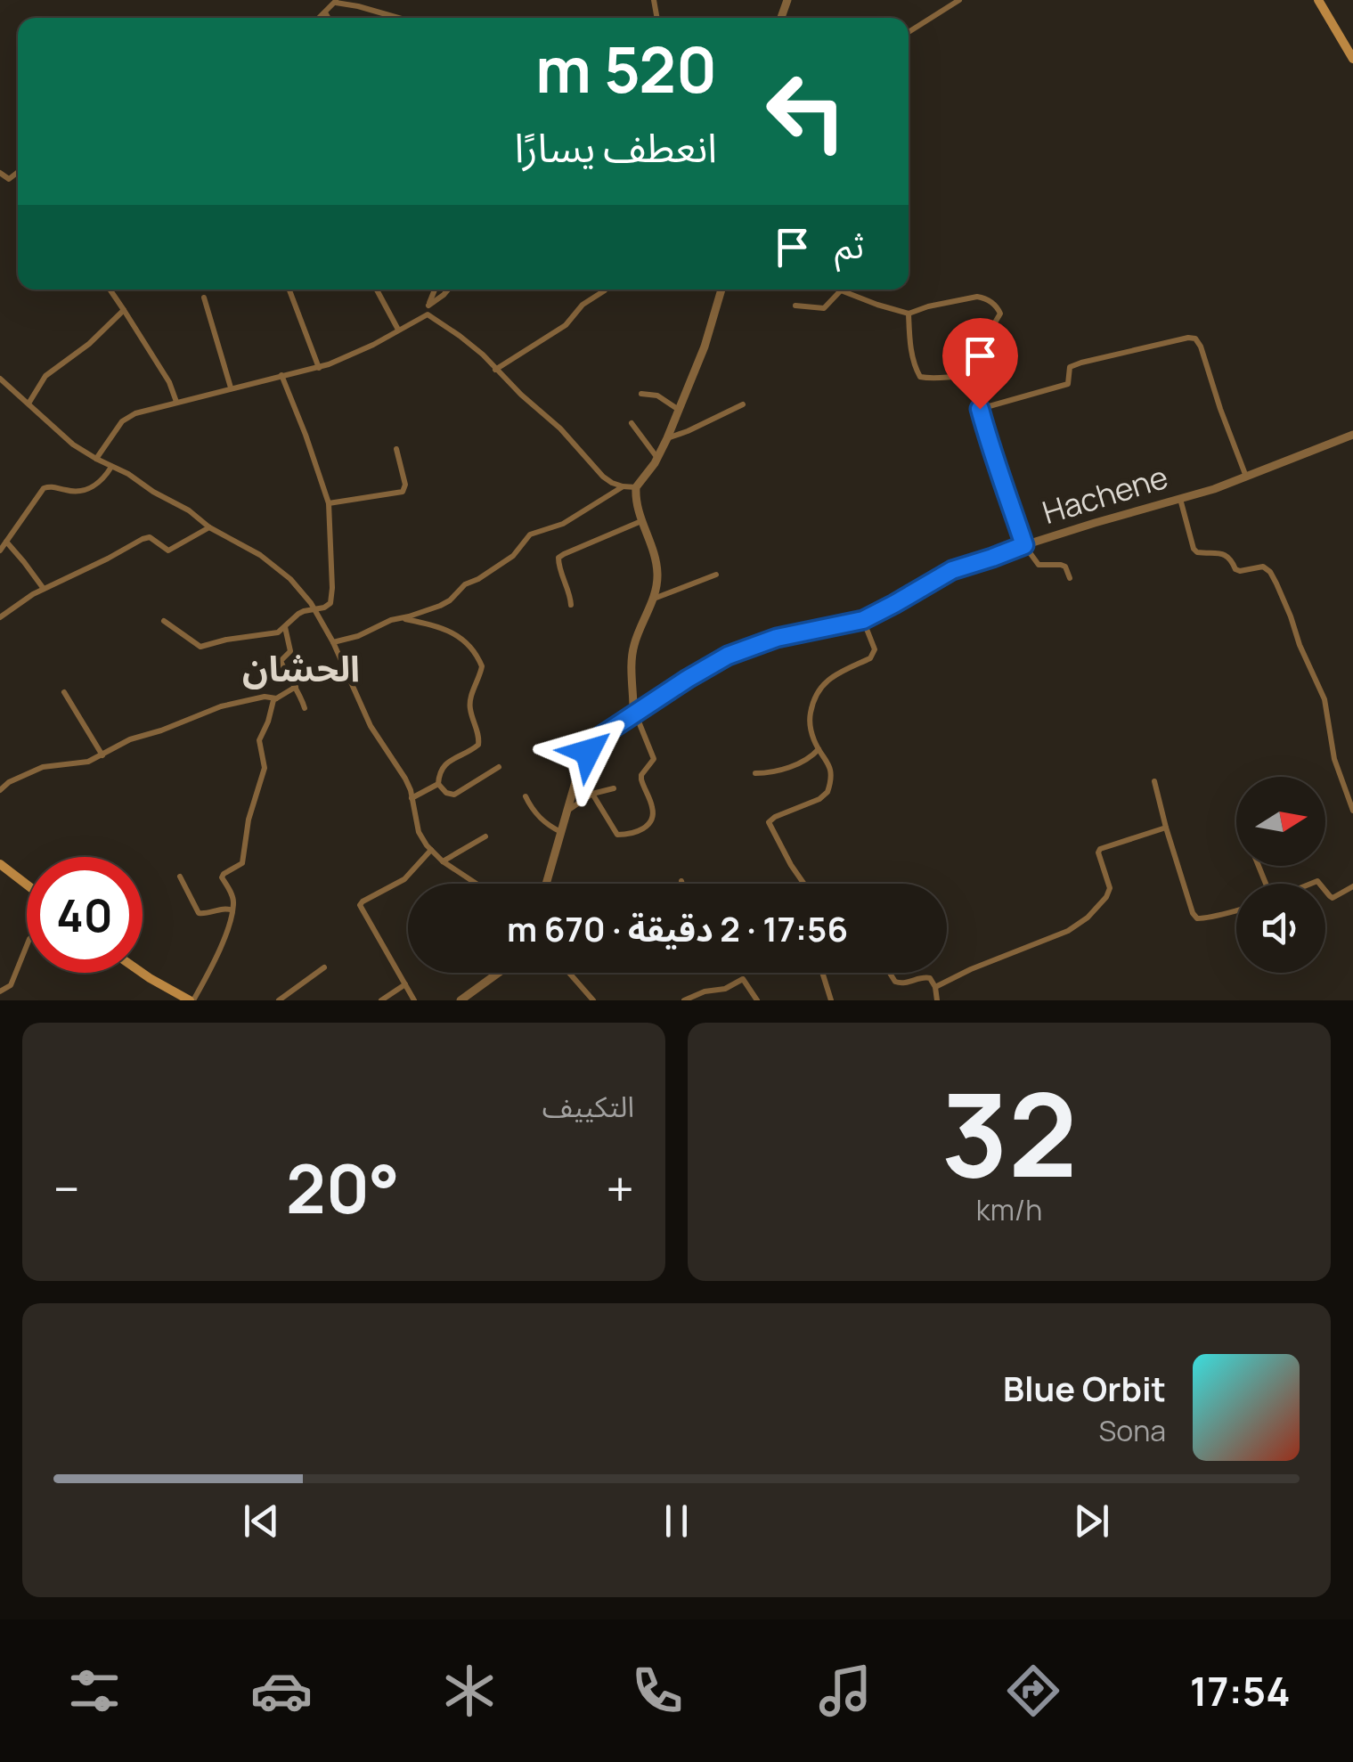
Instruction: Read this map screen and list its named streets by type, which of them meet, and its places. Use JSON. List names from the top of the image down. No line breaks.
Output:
{"streets":{"street":["Hachene"]},"districts":["الحشان"],"north":"right","page":{"turn":["520 m","انعطف يسارًا"],"then":"ثم","limit":"40","trip":"17:56 · 2 دقيقة · 670 m","tile":[["32","km/h"],"التكييف"],"heat":["−","20°","+"],"song":["Blue Orbit","Sona"],"tabs":"17:54"}}
